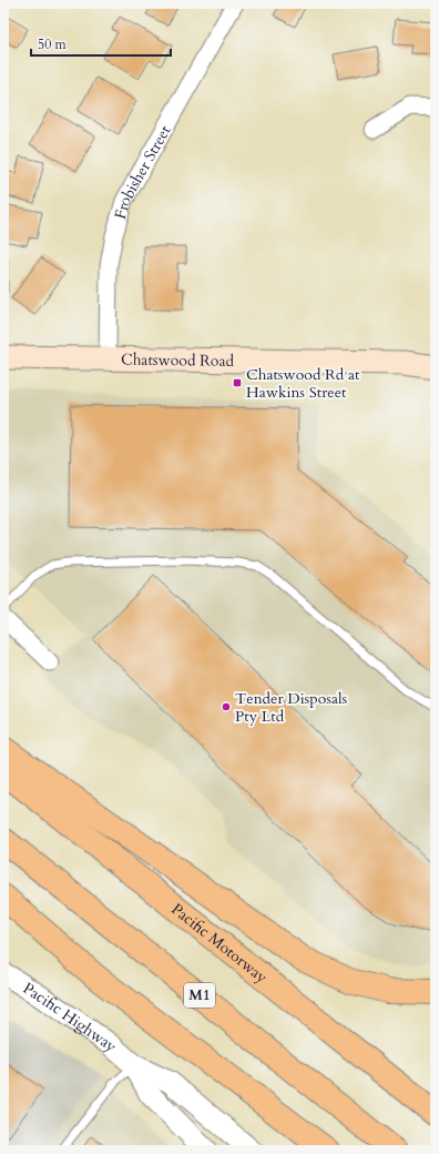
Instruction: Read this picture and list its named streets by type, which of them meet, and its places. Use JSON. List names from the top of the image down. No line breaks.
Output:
{"streets":{"highway":["Pacific Motorway","M1"],"main road":["Chatswood Road"],"street":["Frobisher Street","Pacific Highway"]},"crossings":[["Frobisher Street","Chatswood Road"]],"places":{"transit":["Chatswood Rd at Hawkins Street"],"other":["Tender Disposals Pty Ltd"]},"scale_bar":"50 m"}
